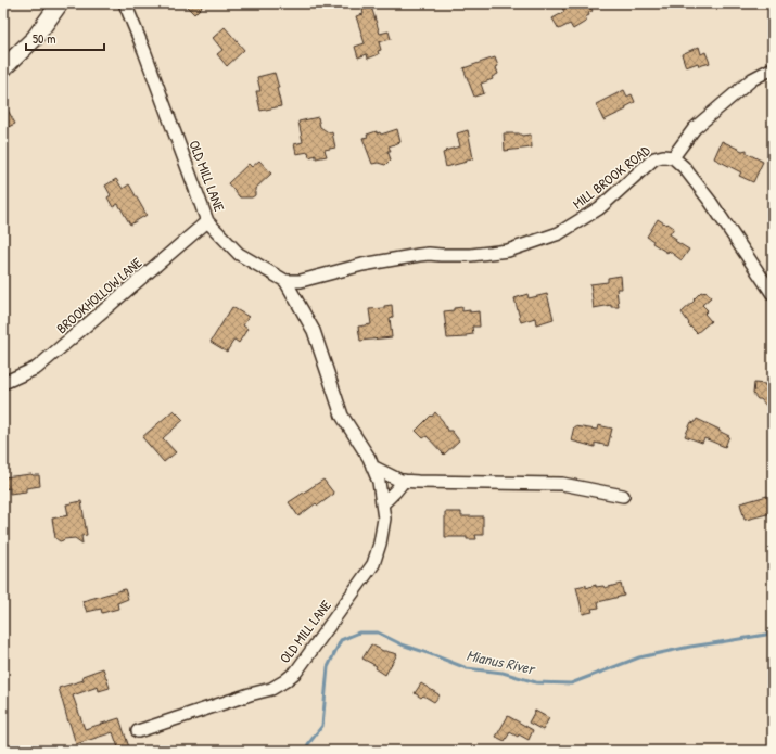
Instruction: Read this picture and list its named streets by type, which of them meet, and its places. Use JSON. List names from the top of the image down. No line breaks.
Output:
{"streets":{"street":["OLD MILL LANE","MILL BROOK ROAD","BROOKHOLLOW LANE"]},"crossings":[["OLD MILL LANE","MILL BROOK ROAD"],["OLD MILL LANE","BROOKHOLLOW LANE"]],"water":["Mianus River"],"scale_bar":"50 m"}
